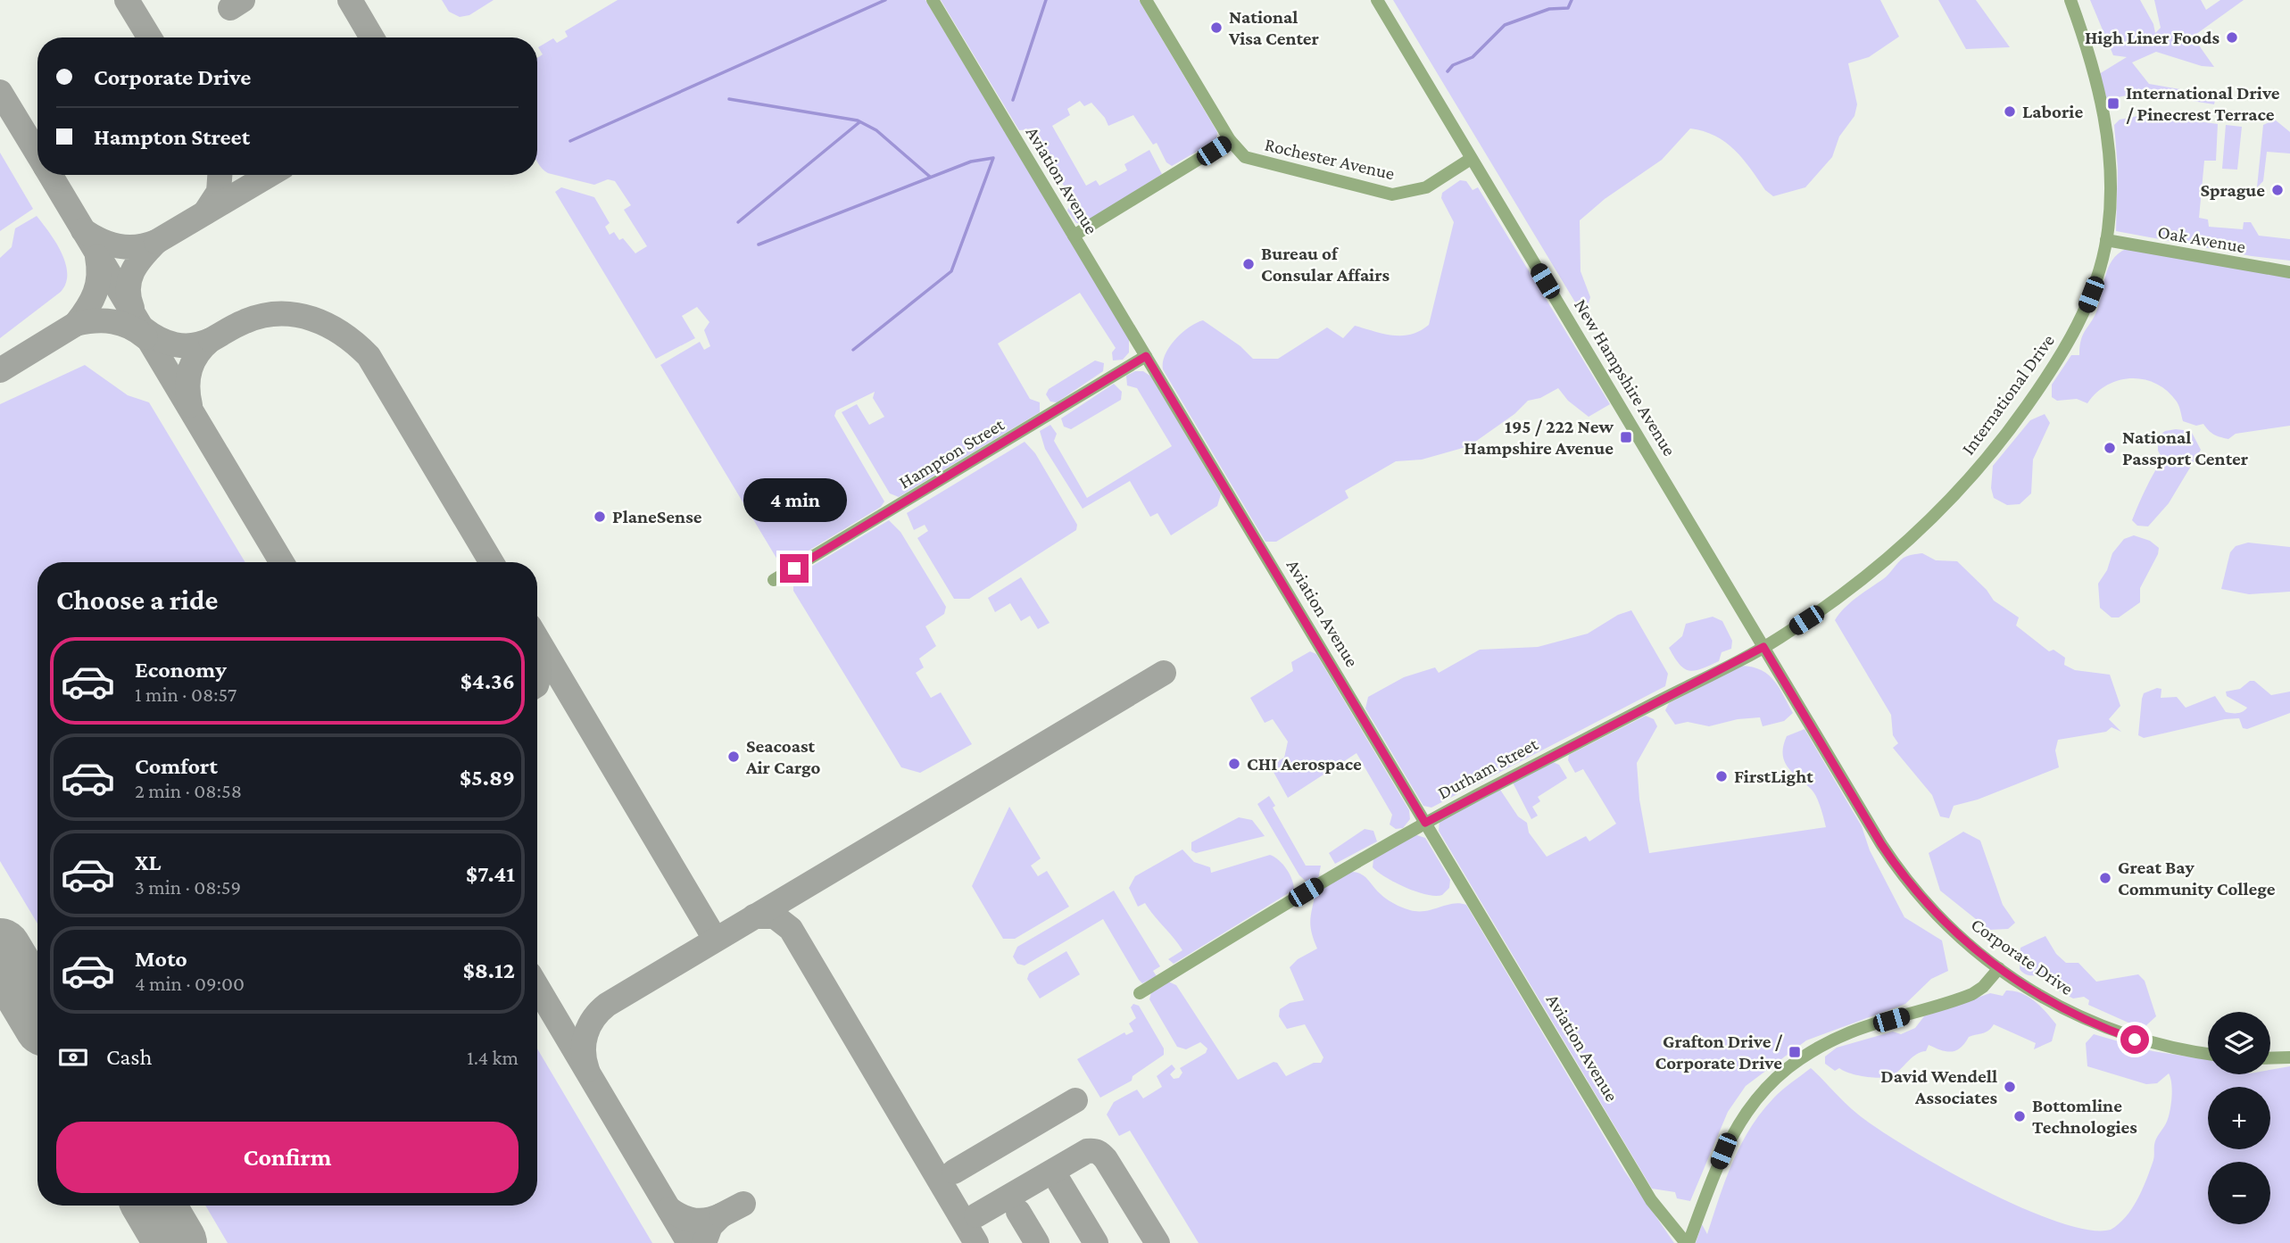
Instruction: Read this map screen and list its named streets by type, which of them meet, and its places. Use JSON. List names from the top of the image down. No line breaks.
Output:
{"streets":{"street":["Rochester Avenue","Aviation Avenue","Oak Avenue","New Hampshire Avenue","International Drive","Hampton Street","Durham Street","Corporate Drive"]},"crossings":[["Rochester Avenue","New Hampshire Avenue"],["Aviation Avenue","Hampton Street"],["Aviation Avenue","Durham Street"],["Oak Avenue","International Drive"],["New Hampshire Avenue","International Drive"],["New Hampshire Avenue","Durham Street"],["New Hampshire Avenue","Corporate Drive"],["International Drive","Durham Street"],["International Drive","Corporate Drive"],["Durham Street","Corporate Drive"]],"places":{"other":["National Visa Center","High Liner Foods","Laborie","Sprague","Bureau of Consular Affairs","National Passport Center","PlaneSense","Seacoast Air Cargo","CHI Aerospace","FirstLight","Great Bay Community College","David Wendell Associates","Bottomline Technologies"],"transit":["International Drive / Pinecrest Terrace","195 / 222 New Hampshire Avenue","Grafton Drive / Corporate Drive"]},"page":{"banner":["Corporate Drive","Hampton Street"],"bubble":"4 min","heading":"Choose a ride","list":[{"name":"Economy","note":"1 min · 08:57","value":"$4.36"},{"name":"Comfort","note":"2 min · 08:58","value":"$5.89"},{"name":"XL","note":"3 min · 08:59","value":"$7.41"},{"name":"Moto","note":"4 min · 09:00","value":"$8.12"}],"map_buttons":["+","−"],"pay":["Cash","1.4 km"],"buttons":"Confirm"}}
